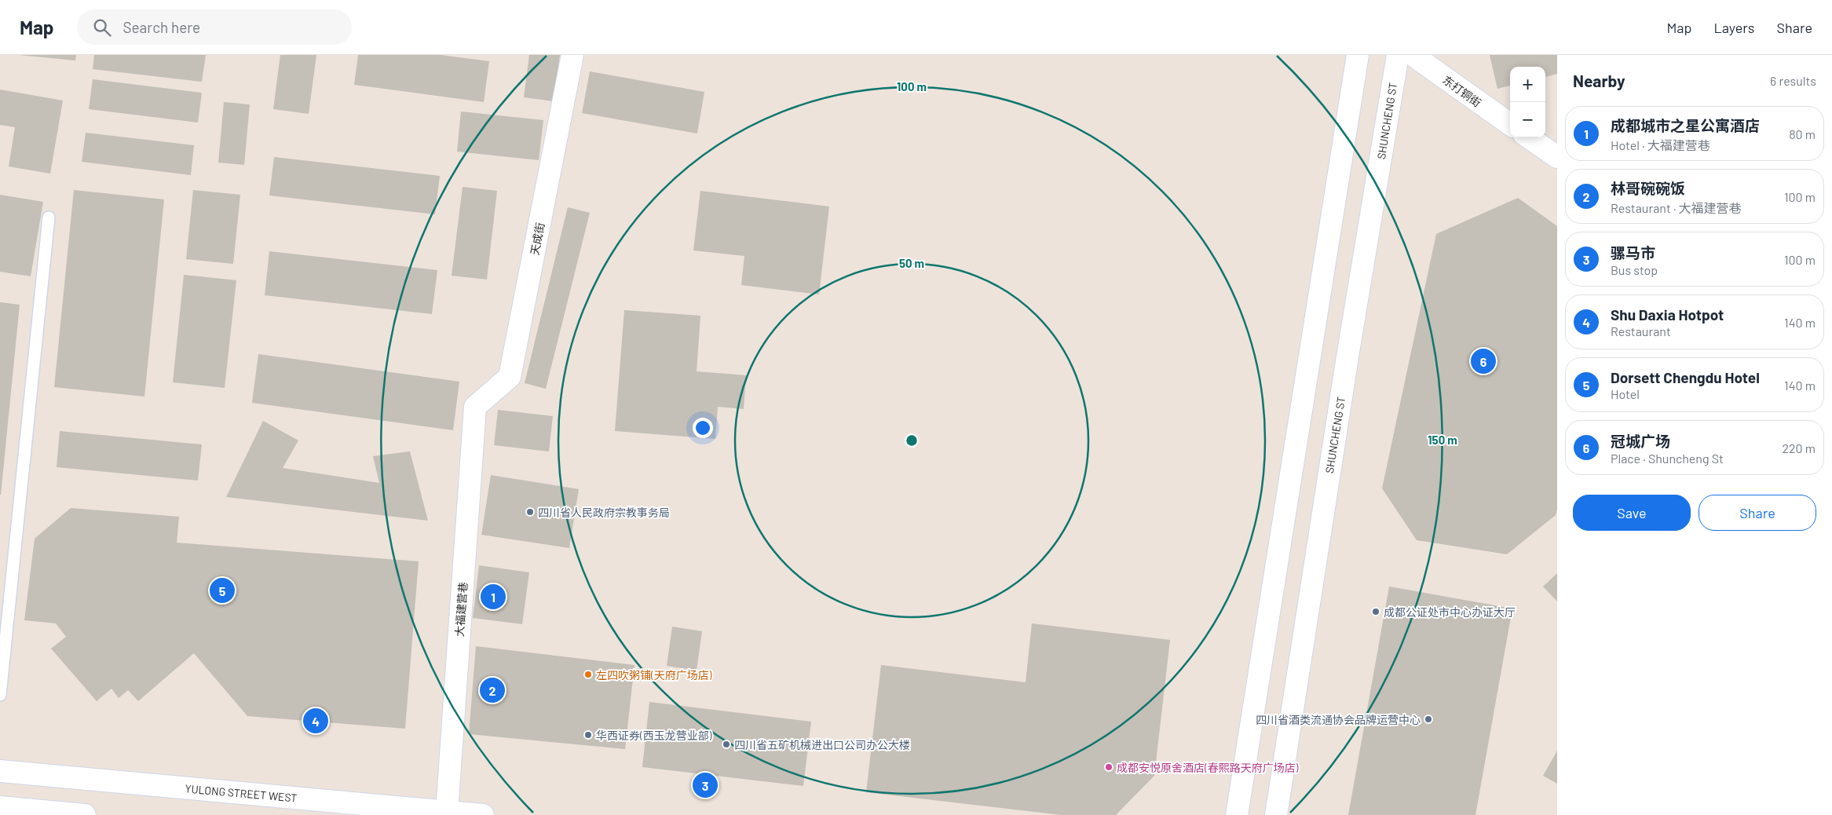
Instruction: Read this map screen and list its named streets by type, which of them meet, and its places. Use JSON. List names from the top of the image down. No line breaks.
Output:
{"streets":{"main road":["东打铜街","SHUNCHENG ST","天成街","大福建营巷","YULONG STREET WEST"]},"crossings":[["天成街","大福建营巷"],["大福建营巷","YULONG STREET WEST"]],"places":["四川省人民政府宗教事务局","成都公证处市中心办证大厅","左四吹粥铺(天府广场店)","四川省酒类流通协会品牌运营中心","华西证券(西玉龙营业部)","四川省五矿机械进出口公司办公大楼","成都安悦原舍酒店(春熙路天府广场店)"],"page":{"header":"Map","search":"Search here","nav":["Map","Layers","Share"],"heading":["Nearby","6 results"],"map_buttons":["+","−"],"list":[{"mark":"1","name":"成都城市之星公寓酒店","note":"Hotel · 大福建营巷","value":"80 m"},{"mark":"2","name":"林哥碗碗饭","note":"Restaurant · 大福建营巷","value":"100 m"},{"mark":"3","name":"骡马市","note":"Bus stop","value":"100 m"},{"mark":"4","name":"Shu Daxia Hotpot","note":"Restaurant","value":"140 m"},{"mark":"5","name":"Dorsett Chengdu Hotel","note":"Hotel","value":"140 m"},{"mark":"6","name":"冠城广场","note":"Place · Shuncheng St","value":"220 m"}],"pins":["6","5","1","2","4","3"],"buttons":["Save","Share"]},"rings":["100 m","50 m","150 m"]}
